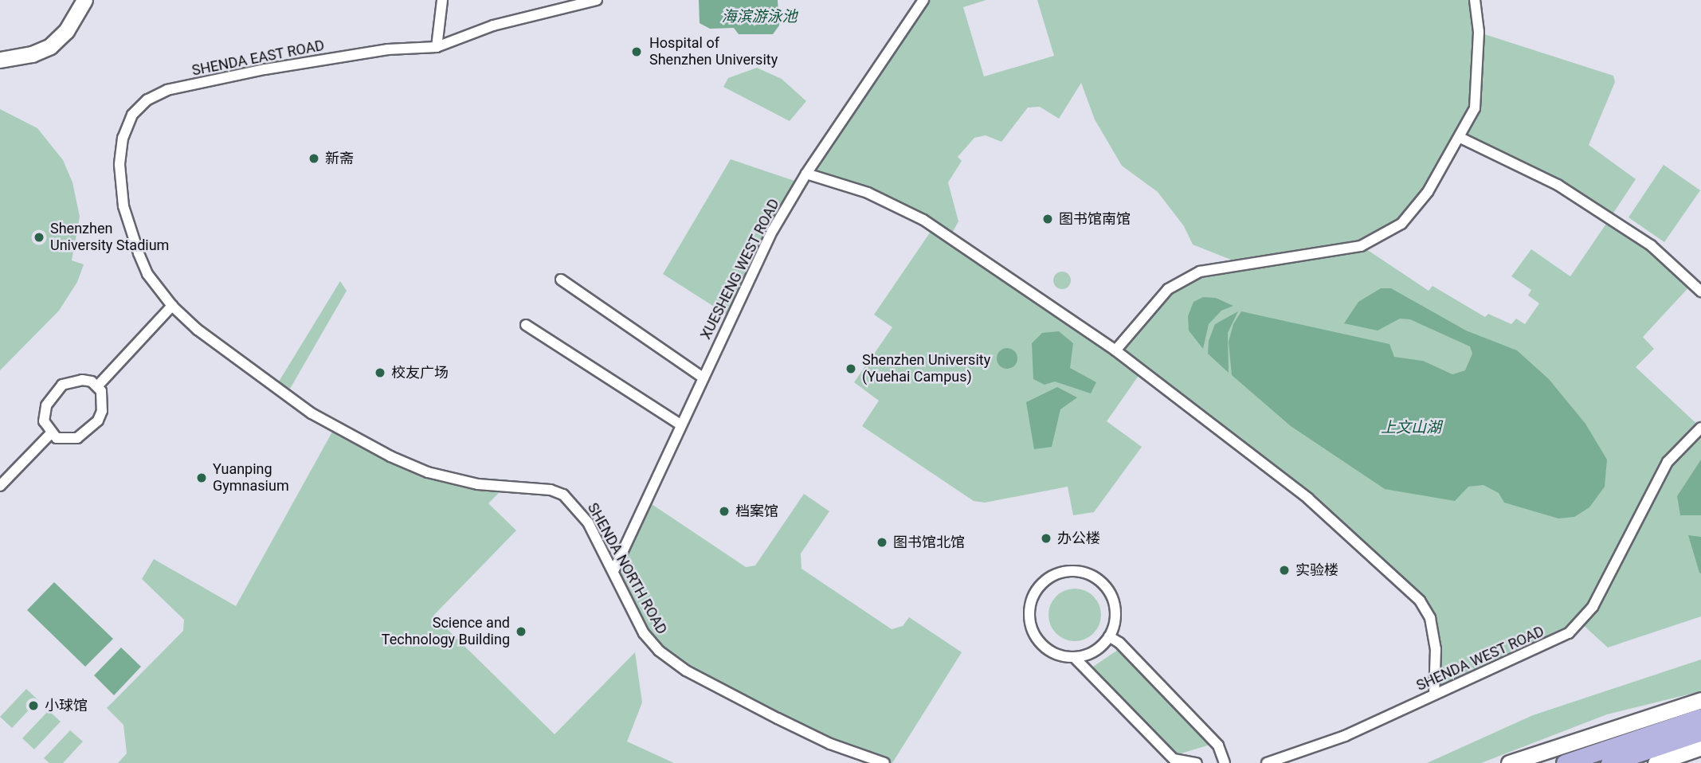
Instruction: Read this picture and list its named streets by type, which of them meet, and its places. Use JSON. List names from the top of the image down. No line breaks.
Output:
{"streets":{"street":["SHENDA EAST ROAD","XUESHENG WEST ROAD","SHENDA NORTH ROAD","SHENDA WEST ROAD"]},"crossings":[["SHENDA EAST ROAD","SHENDA NORTH ROAD"],["XUESHENG WEST ROAD","SHENDA NORTH ROAD"]],"water":["海滨游泳池","上文山湖"],"places":["Hospital of Shenzhen University","新斋","图书馆南馆","Shenzhen University Stadium","Shenzhen University (Yuehai Campus)","校友广场","Yuanping Gymnasium","档案馆","办公楼","图书馆北馆","实验楼","Science and Technology Building","小球馆"]}
